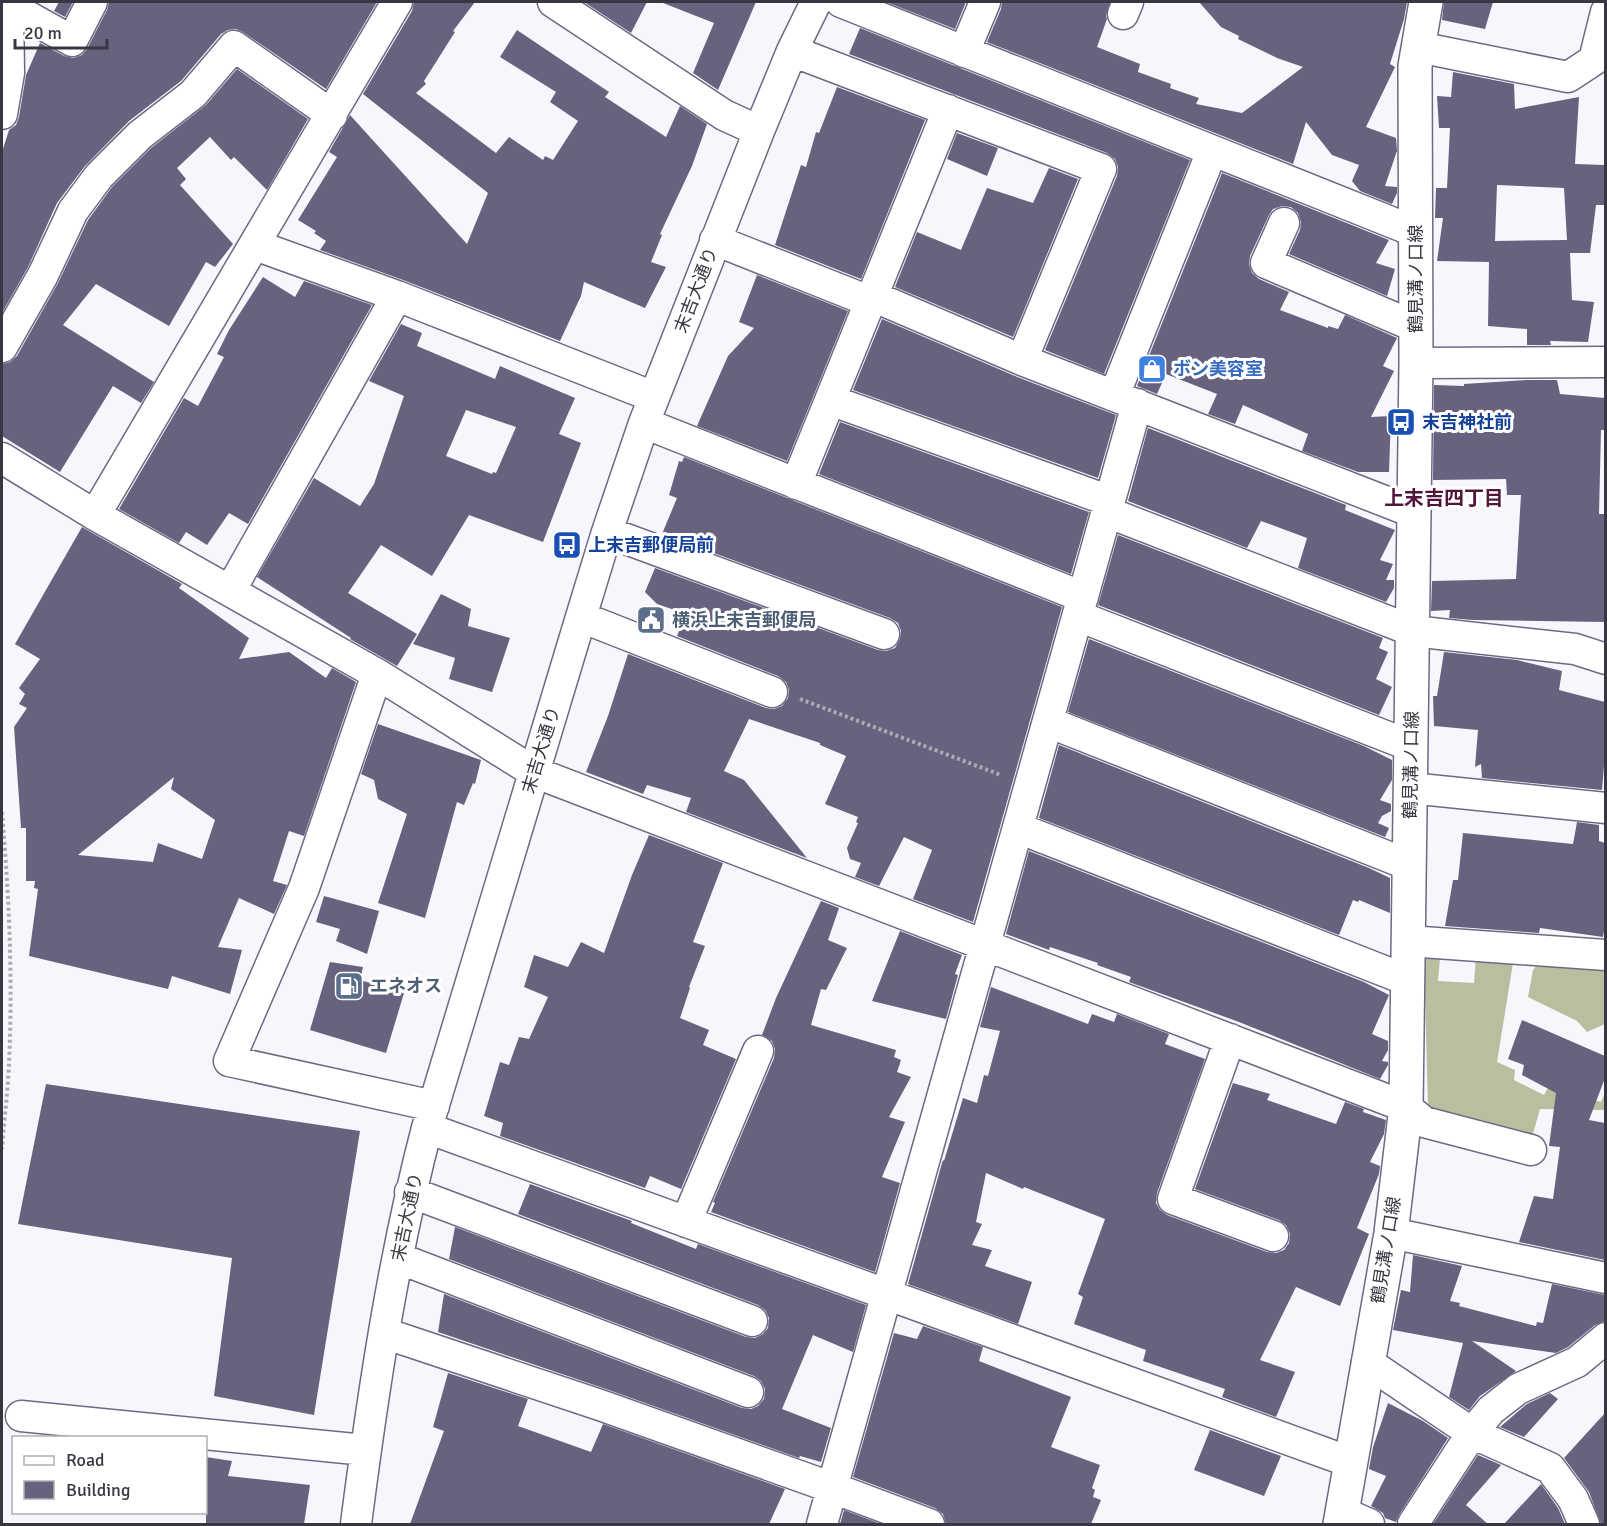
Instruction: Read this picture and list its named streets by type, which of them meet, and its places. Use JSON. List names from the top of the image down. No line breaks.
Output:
{"streets":{"main road":["鶴見溝ノ口線"],"street":["末吉大通り"]},"districts":["上末吉四丁目"],"places":{"shop":["ボン美容室"],"bus stop":["末吉神社前","上末吉郵便局前"],"public building":["横浜上末吉郵便局"],"fuel station":["エネオス"]},"legend":["Road","Building"],"scale_bar":"20 m"}
